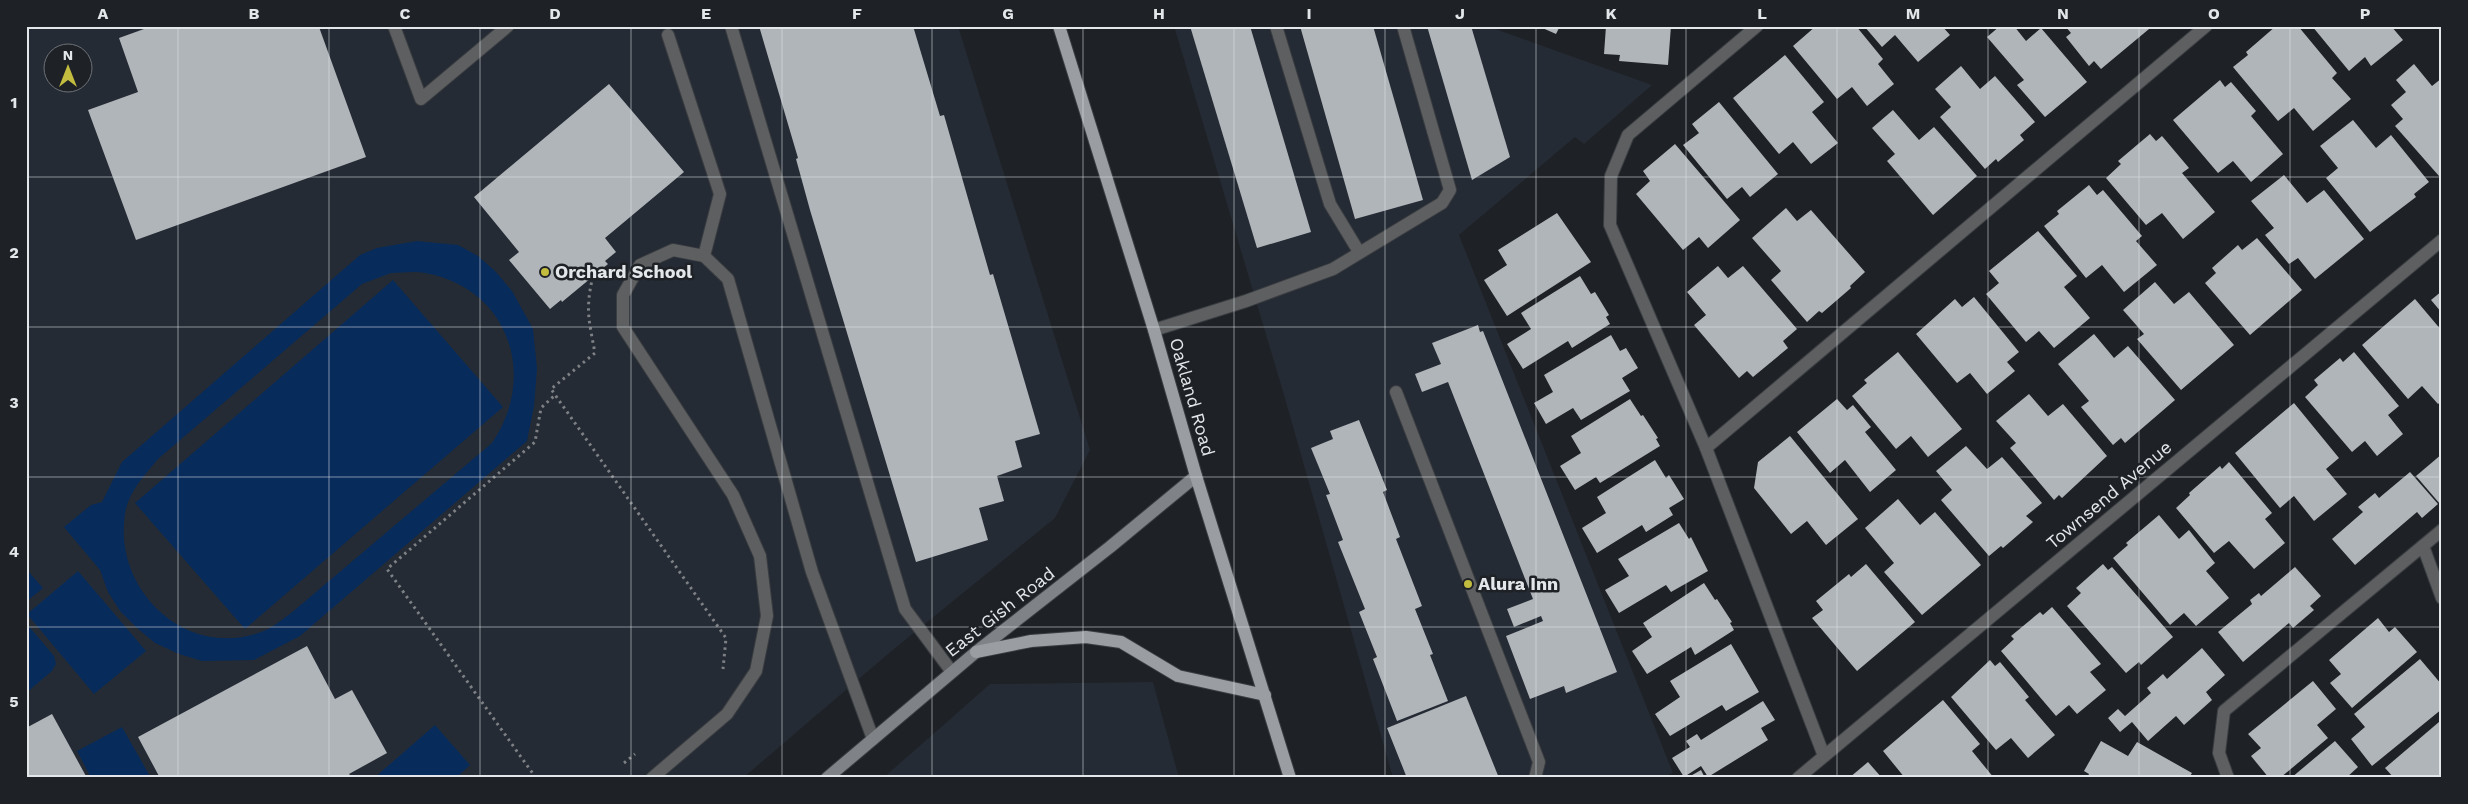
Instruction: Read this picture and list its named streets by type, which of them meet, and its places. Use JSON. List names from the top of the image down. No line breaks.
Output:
{"streets":{"main road":["Oakland Road","East Gish Road"],"street":["Townsend Avenue"]},"crossings":[["Oakland Road","East Gish Road"]],"places":["Orchard School","Alura Inn"],"north":"top","grid":{"columns":["A","B","C","D","E","F","G","H","I","J","K","L","M","N","O","P"],"rows":["1","2","3","4","5"]}}
